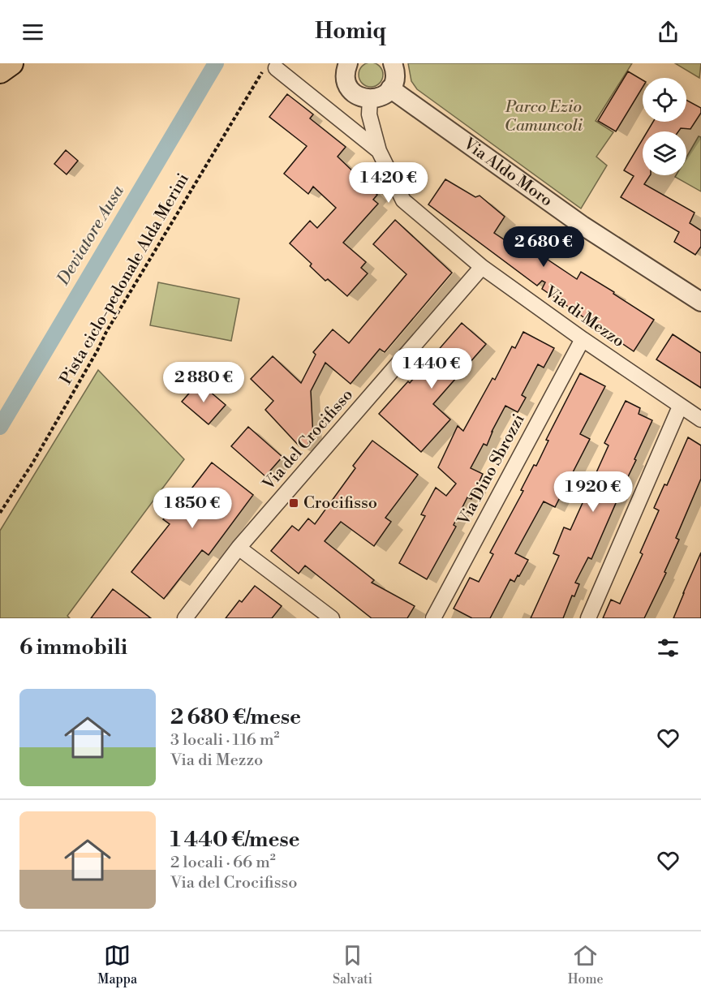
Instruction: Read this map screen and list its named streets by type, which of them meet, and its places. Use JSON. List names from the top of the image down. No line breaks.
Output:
{"streets":{"street":["Via Aldo Moro","Via di Mezzo","Via del Crocifisso","Via Dino Sbrozzi"],"path":["Pista ciclo-pedonale Alda Merini"]},"crossings":[["Pista ciclo-pedonale Alda Merini","Via di Mezzo"],["Via di Mezzo","Via del Crocifisso"],["Via di Mezzo","Via Dino Sbrozzi"]],"water":["Deviatore Ausa"],"parks":["Parco Ezio Camuncoli"],"places":{"transit":["Crocifisso"]},"page":{"header":"Homiq","price":["1 420 €","2 680 €","1 440 €","2 880 €","1 920 €","1 850 €"],"heading":"6 immobili","list":[{"name":"2 680 €/mese","note":"3 locali · 116 m² · Via di Mezzo"},{"name":"1 440 €/mese","note":"2 locali · 66 m² · Via del Crocifisso"}],"tabs":["Mappa","Salvati","Home"]}}
